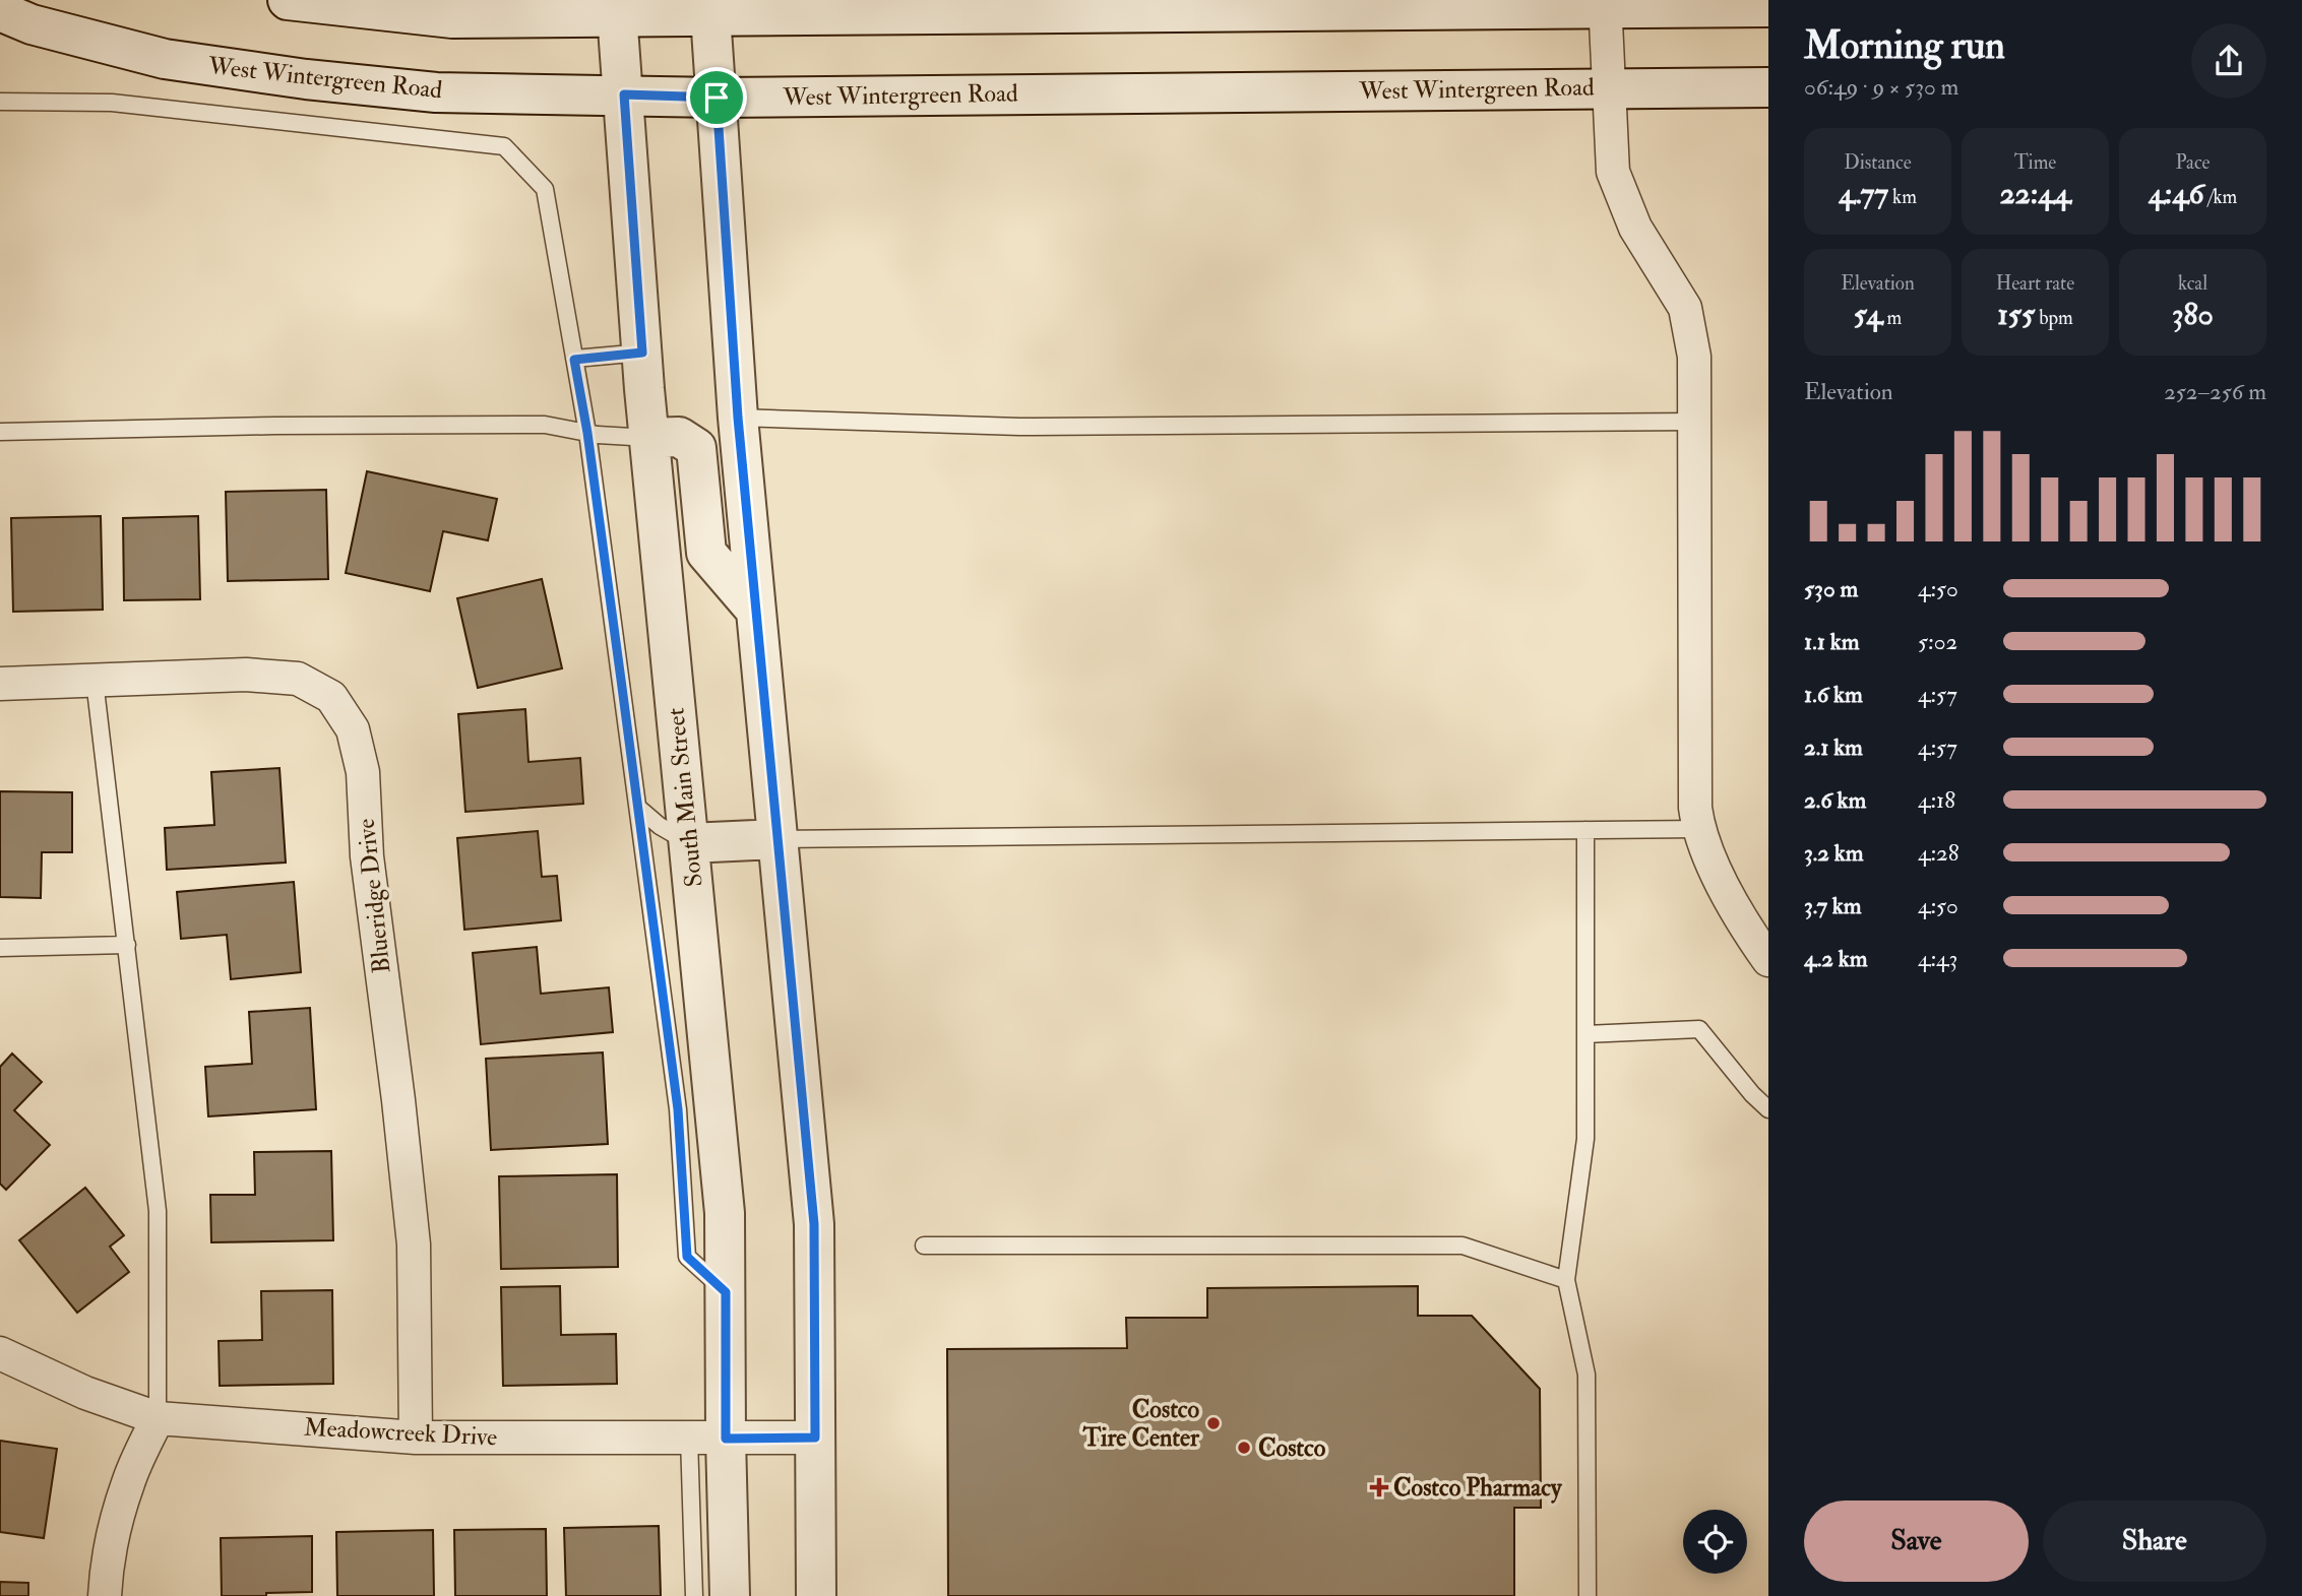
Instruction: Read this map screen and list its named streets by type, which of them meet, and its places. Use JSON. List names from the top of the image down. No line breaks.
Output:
{"streets":{"street":["West Wintergreen Road","South Main Street","Blueridge Drive","Meadowcreek Drive"]},"crossings":[["West Wintergreen Road","South Main Street"],["South Main Street","Meadowcreek Drive"],["Blueridge Drive","Meadowcreek Drive"]],"places":{"other":["Costco Tire Center","Costco"],"health":["Costco Pharmacy"]},"page":{"heading":["Morning run","06:49 · 9 × 530 m"],"stats":[["Distance","4.77 km"],["Time","22:44"],["Pace","4:46 /km"],["Elevation","54 m"],["Heart rate","155 bpm"],["kcal","380"]],"chart":["Elevation","252–256 m"],"list":[{"name":"530 m","note":"4:50"},{"name":"1.1 km","note":"5:02"},{"name":"1.6 km","note":"4:57"},{"name":"2.1 km","note":"4:57"},{"name":"2.6 km","note":"4:18"},{"name":"3.2 km","note":"4:28"},{"name":"3.7 km","note":"4:50"},{"name":"4.2 km","note":"4:43"}],"buttons":["Save","Share"]}}
